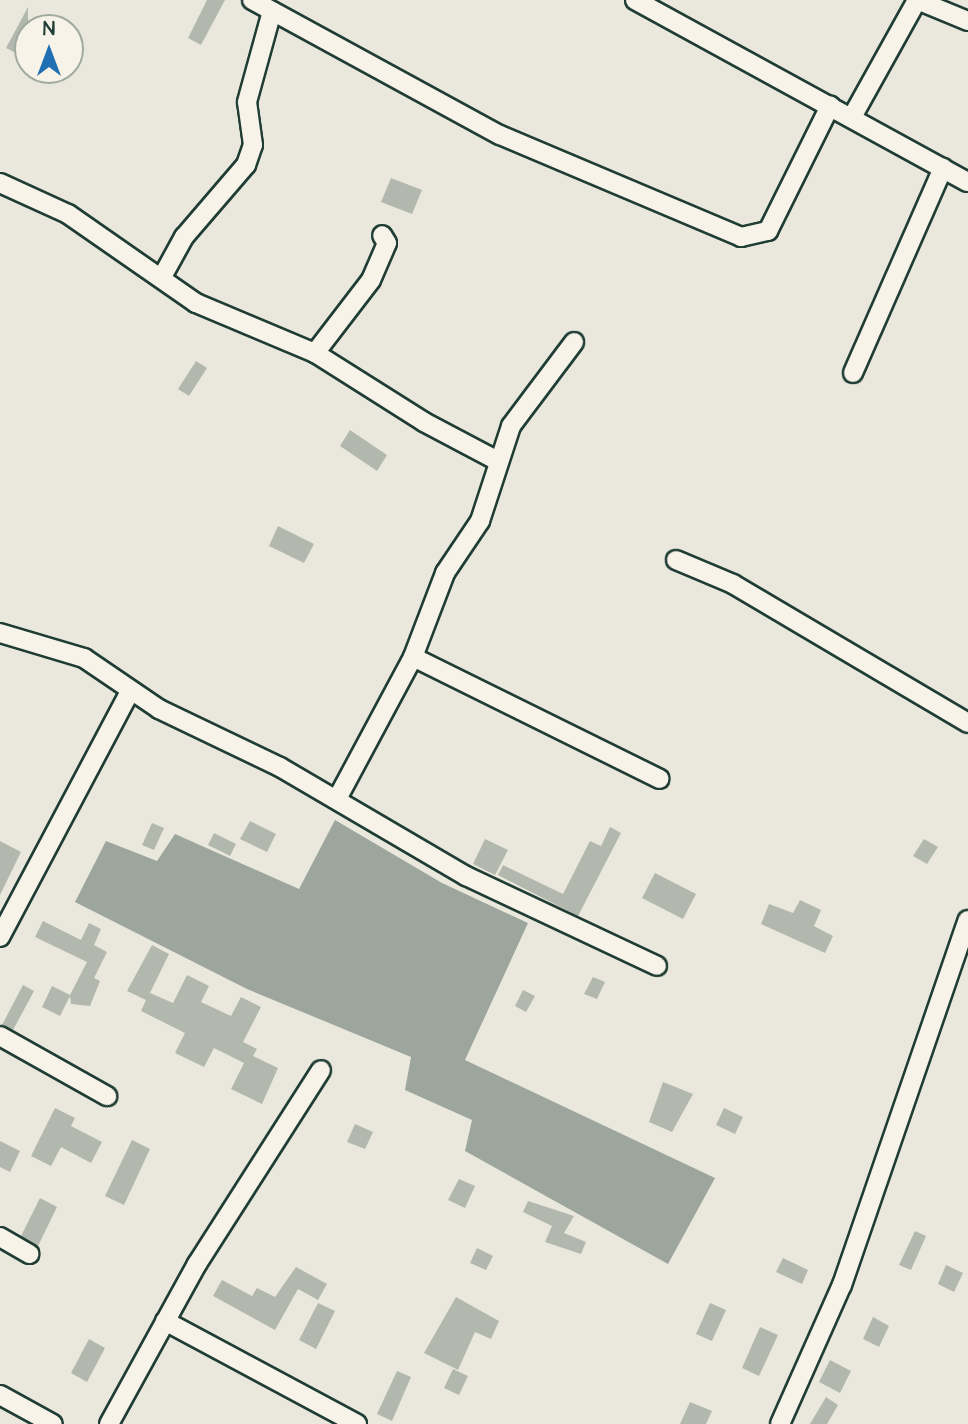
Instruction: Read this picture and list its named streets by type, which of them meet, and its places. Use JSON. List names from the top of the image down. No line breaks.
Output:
{"north":"top"}
